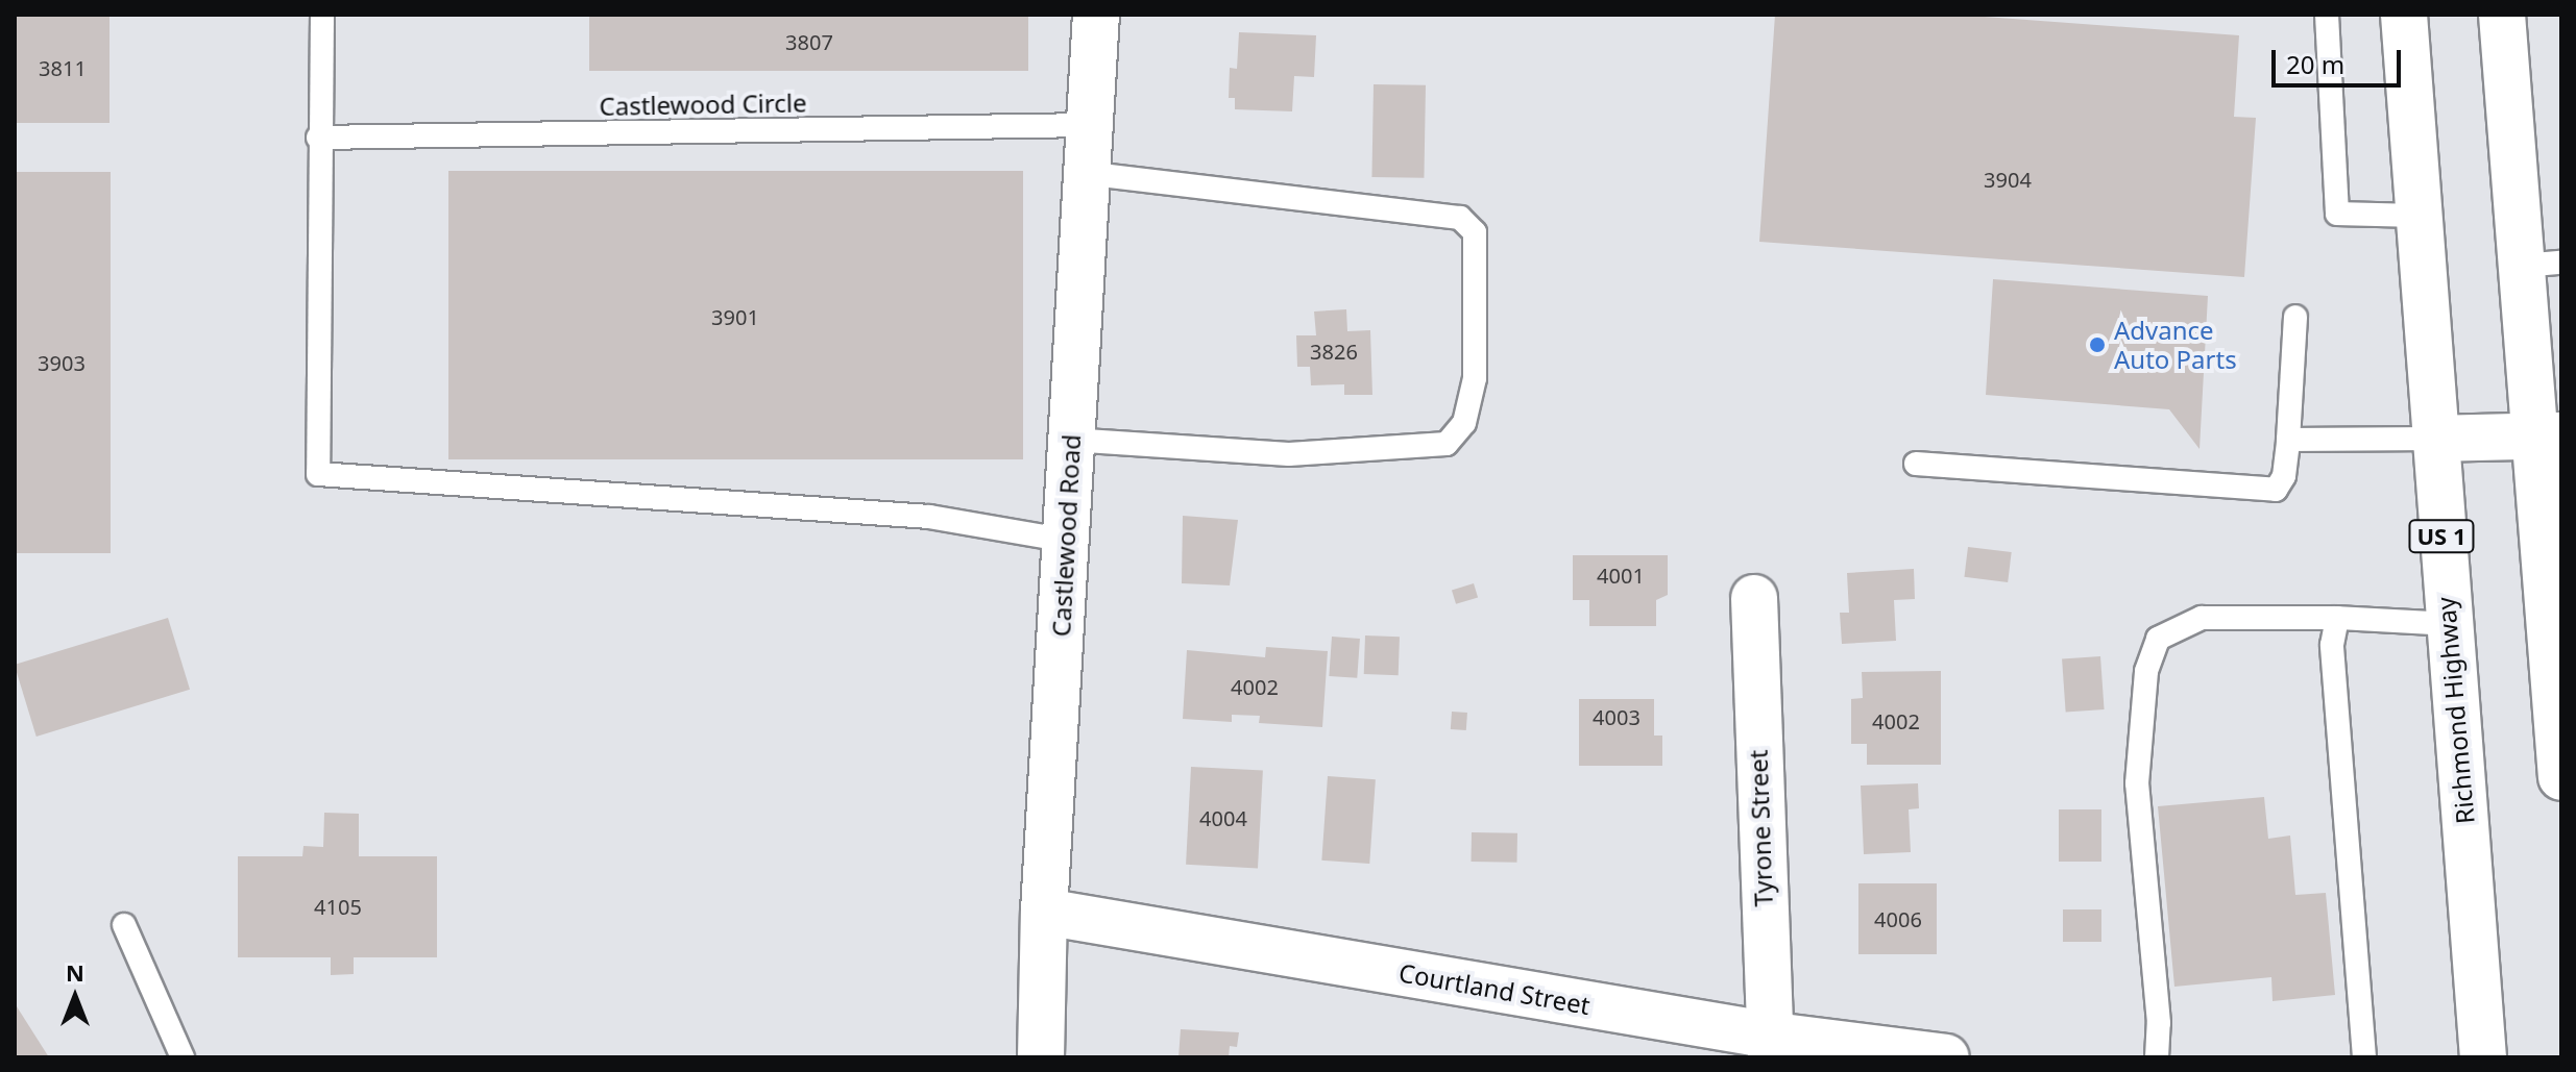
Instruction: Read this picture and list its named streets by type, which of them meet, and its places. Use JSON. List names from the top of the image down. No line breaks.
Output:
{"streets":{"street":["Castlewood Road","US 1","Richmond Highway","Tyrone Street","Courtland Street"],"lane":["Castlewood Circle"]},"crossings":[["Castlewood Circle","Castlewood Road"],["Castlewood Road","Courtland Street"],["Tyrone Street","Courtland Street"]],"places":["Advance Auto Parts"],"house_numbers":["3807","3811","3904","3901","3826","3903","4001","4002","4003","4002","4004","4105","4006"],"scale_bar":"20 m","north":"top"}
